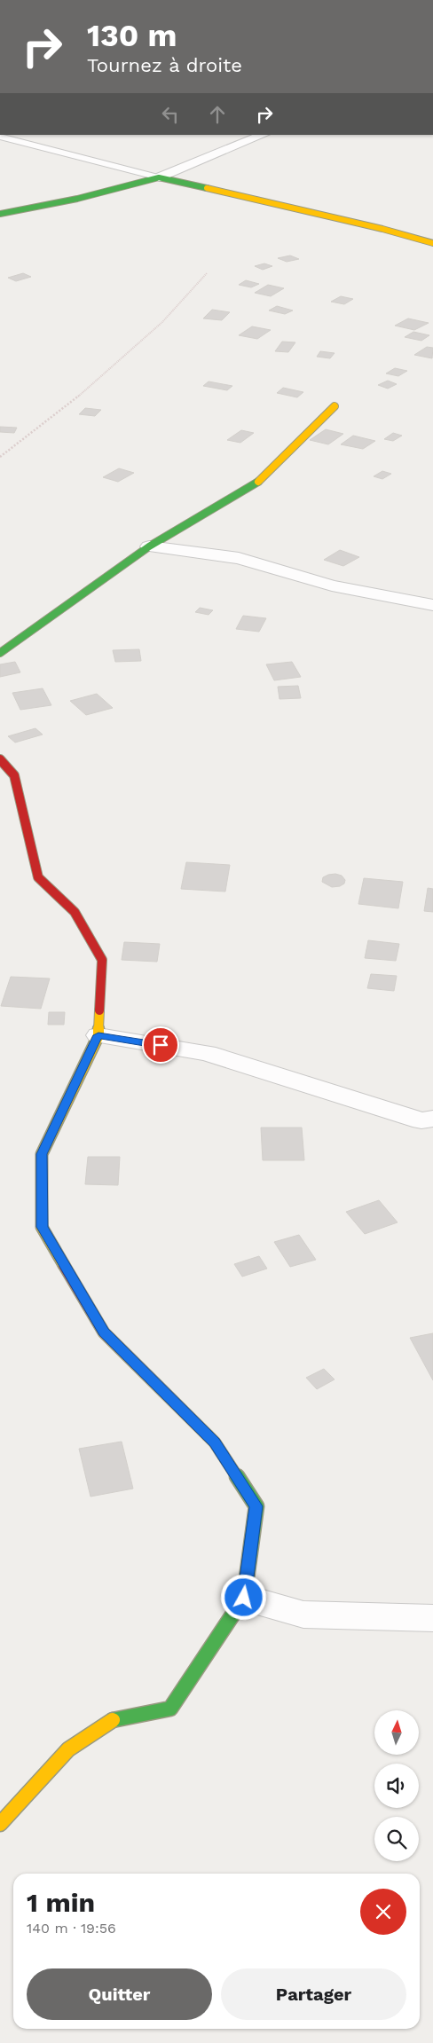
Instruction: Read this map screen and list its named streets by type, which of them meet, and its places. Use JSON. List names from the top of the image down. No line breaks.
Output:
{"north":"top","page":{"turn":["130 m","Tournez à droite"],"heading":["1 min","140 m · 19:56"],"buttons":["Quitter","Partager"]}}
